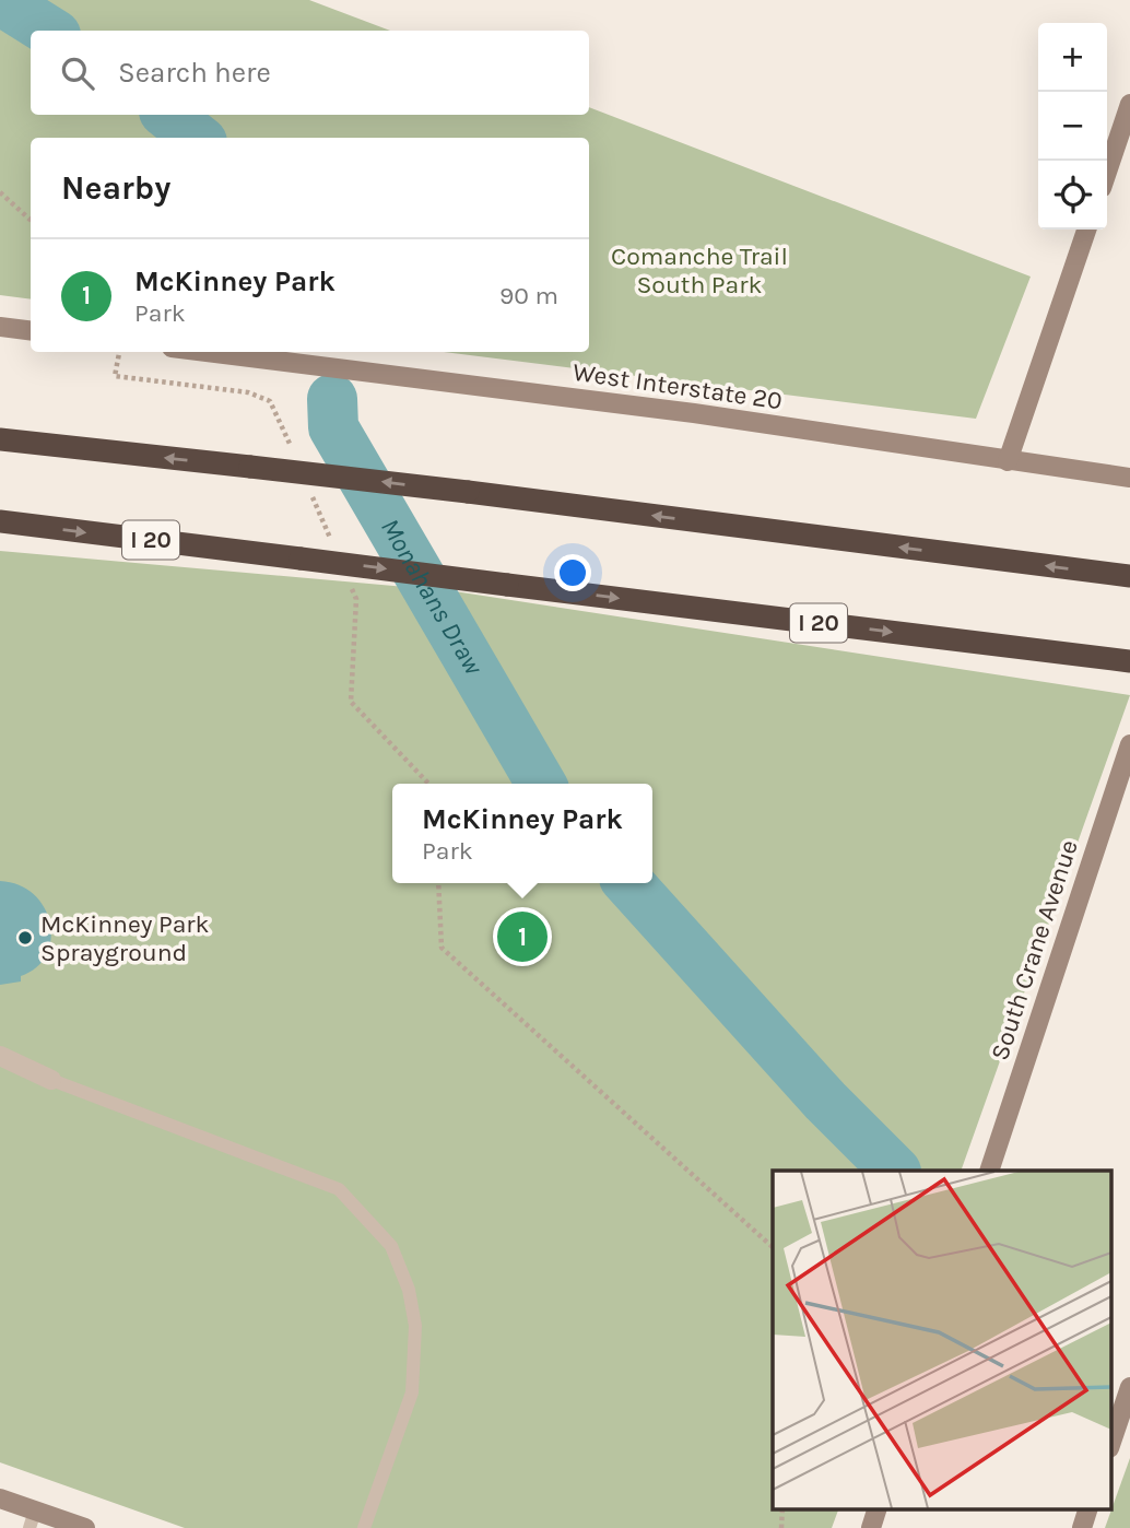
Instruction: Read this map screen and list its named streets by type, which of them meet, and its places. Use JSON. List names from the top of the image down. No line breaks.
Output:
{"streets":{"highway":["I 20"],"main road":["West Interstate 20","South Crane Avenue"]},"water":["Monahans Draw"],"parks":["Comanche Trail South Park"],"places":["McKinney Park Sprayground"],"page":{"map_buttons":["+","−"],"search":"Search here","heading":"Nearby","list":[{"mark":"1","name":"McKinney Park","note":"Park","value":"90 m"}],"popup":["McKinney Park","Park"],"pins":"1"}}
